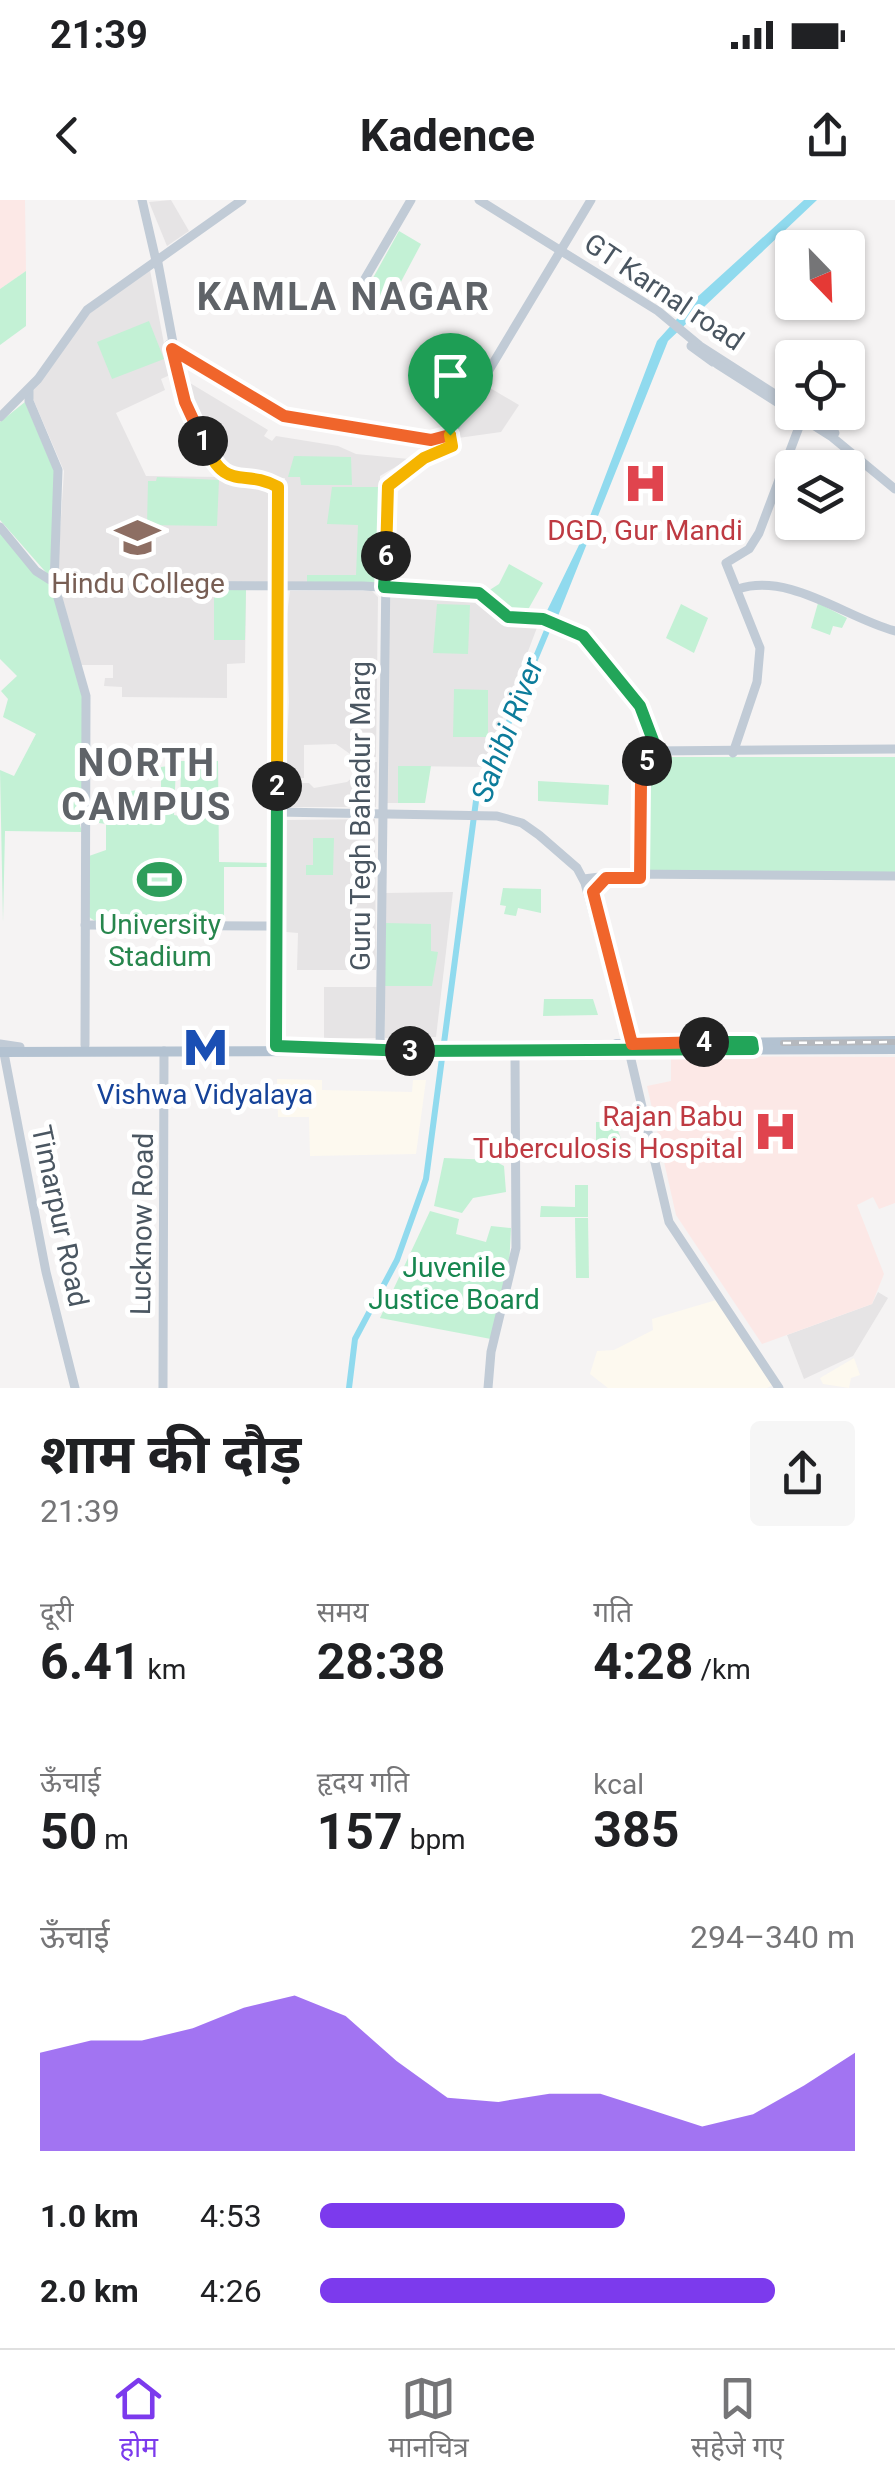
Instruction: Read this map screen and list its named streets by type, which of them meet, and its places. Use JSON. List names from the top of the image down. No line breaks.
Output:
{"streets":{"street":["GT Karnal road","Guru Tegh Bahadur Marg","Timarpur Road","Lucknow Road"]},"districts":["KAMLA NAGAR","NORTH CAMPUS"],"water":["Sahibi River"],"parks":["Juvenile Justice Board"],"places":{"hospital":["DGD, Gur Mandi","Rajan Babu Tuberculosis Hospital"],"school or university":["Hindu College"],"sports":["University Stadium"],"metro station":["Vishwa Vidyalaya"]},"north":"bottom right","page":{"status":"21:39","header":"Kadence","pins":["1","6","5","2","4","3"],"heading":["शाम की दौड़","21:39"],"stats":[["दूरी","6.41 km"],["समय","28:38"],["गति","4:28 /km"],["ऊँचाई","50 m"],["हृदय गति","157 bpm"],["kcal","385"]],"chart":["ऊँचाई","294–340 m"],"list":[{"name":"1.0 km","note":"4:53"},{"name":"2.0 km","note":"4:26"}],"tabs":["होम","मानचित्र","सहेजे गए"]}}
